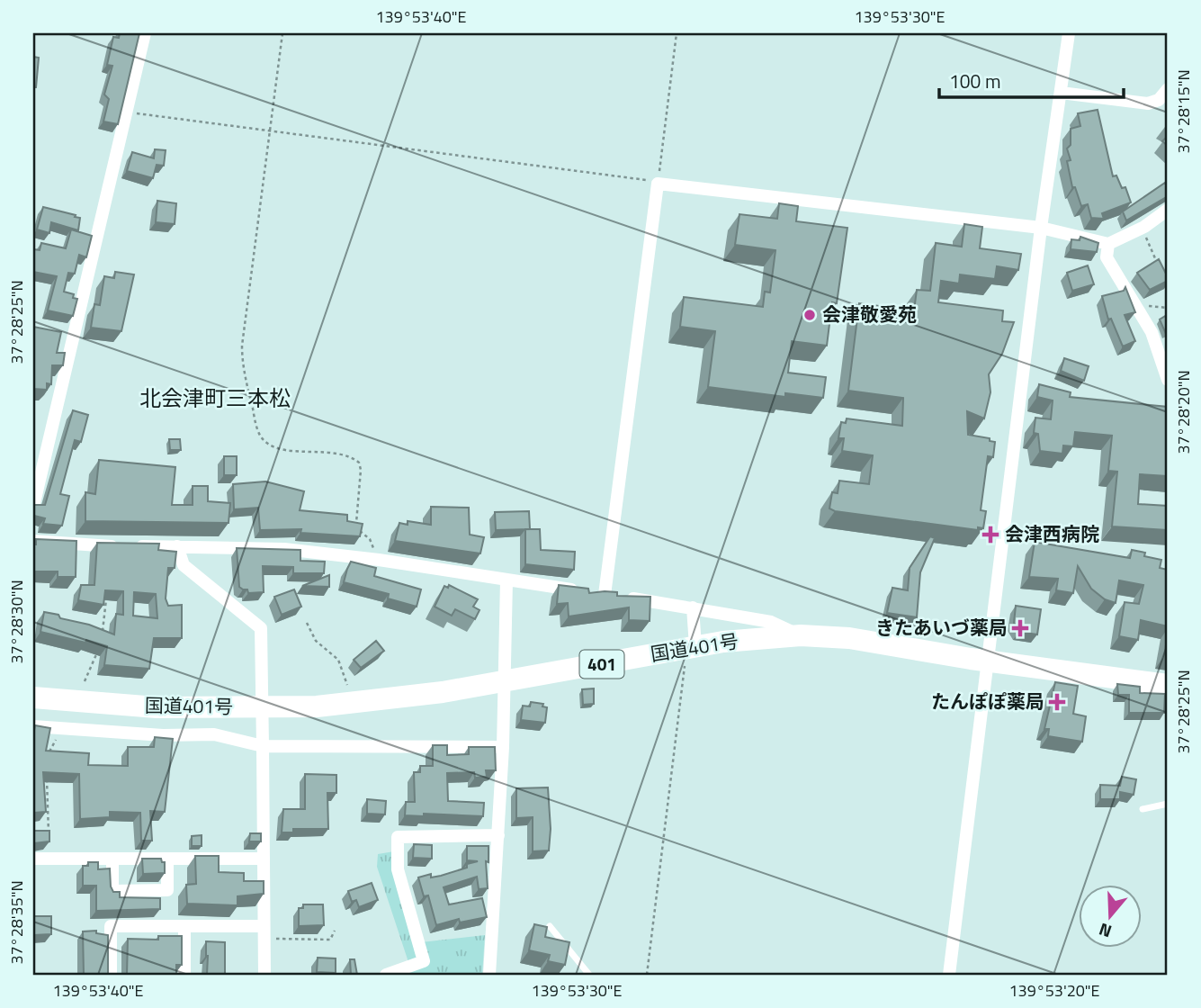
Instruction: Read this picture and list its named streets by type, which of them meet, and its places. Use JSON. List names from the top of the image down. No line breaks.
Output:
{"streets":{"highway":["国道401号","401"]},"districts":["北会津町三本松"],"places":{"other":["会津敬愛苑"],"health":["会津西病院","きたあいづ薬局","たんぽぽ薬局"]},"scale_bar":"100 m","north":"bottom","coordinates":["139°53'40\"E","139°53'30\"E","37°28'15\"N","37°28'25\"N","37°28'20\"N","37°28'30\"N","37°28'35\"N","139°53'20\"E"]}
